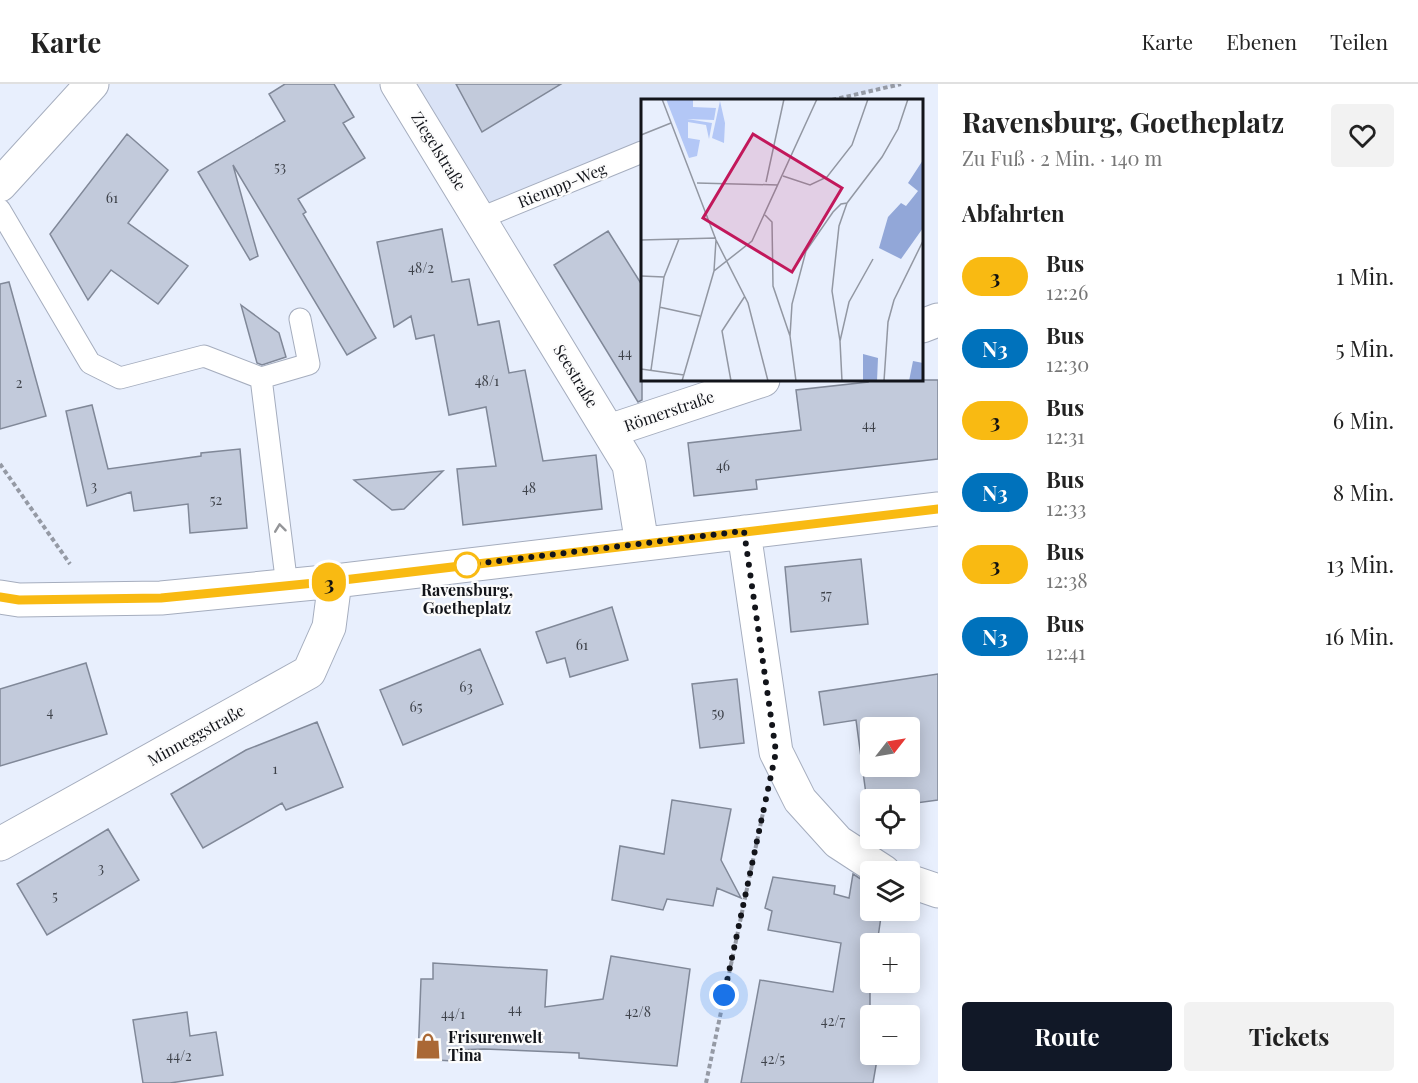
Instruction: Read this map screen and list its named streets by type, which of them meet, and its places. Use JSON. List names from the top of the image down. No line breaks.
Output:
{"streets":{"street":["Ziegelstraße","Seestraße","Römerstraße","Minneggstraße"],"lane":["Riempp-Weg"]},"crossings":[["Ziegelstraße","Riempp-Weg"],["Ziegelstraße","Seestraße"],["Riempp-Weg","Seestraße"],["Seestraße","Römerstraße"]],"places":{"other":["Ravensburg, Goetheplatz"],"shop":["Frisurenwelt Tina"]},"lines":["bus line 3"],"house_numbers":["53","61","48/2","44","48/1","2","44","46","3","48","52","57","61","63","65","4","59","1","3","5","44","42/8","44/1","42/7","44/2","42/5"],"north":"top right","page":{"header":"Karte","nav":["Karte","Ebenen","Teilen"],"on_map":"3","heading":[["Ravensburg, Goetheplatz","Zu Fuß · 2 Min. · 140 m"],"Abfahrten"],"list":[{"mark":"3","name":"Bus","note":"12:26","value":"1 Min."},{"mark":"N3","name":"Bus","note":"12:30","value":"5 Min."},{"mark":"3","name":"Bus","note":"12:31","value":"6 Min."},{"mark":"N3","name":"Bus","note":"12:33","value":"8 Min."},{"mark":"3","name":"Bus","note":"12:38","value":"13 Min."},{"mark":"N3","name":"Bus","note":"12:41","value":"16 Min."}],"map_buttons":["+","−"],"buttons":["Route","Tickets"]}}
